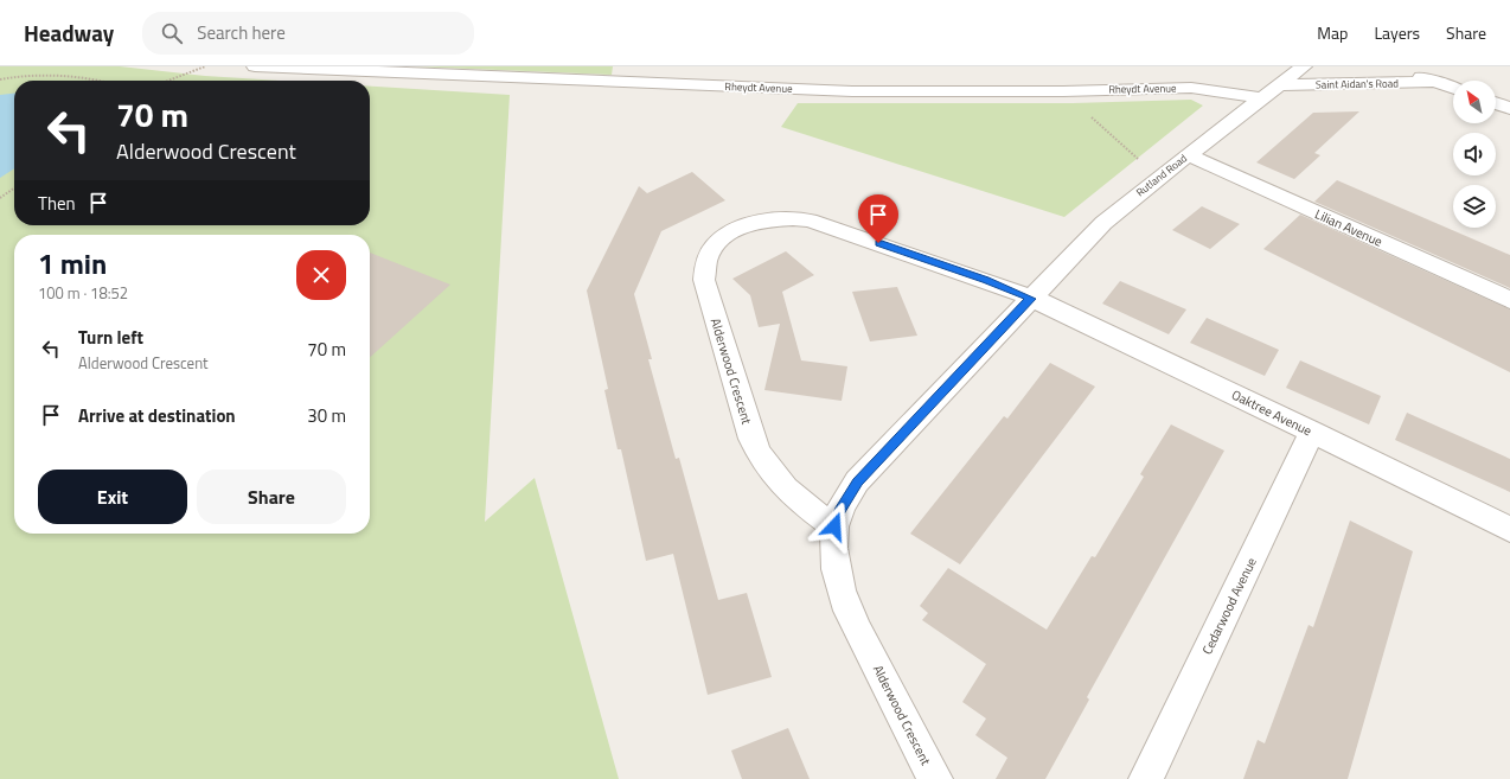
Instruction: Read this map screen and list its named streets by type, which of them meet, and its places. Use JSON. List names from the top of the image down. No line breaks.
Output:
{"streets":{"street":["Saint Aidan's Road","Rheydt Avenue","Rutland Road","Lilian Avenue","Alderwood Crescent","Oaktree Avenue","Cedarwood Avenue"]},"crossings":[["Saint Aidan's Road","Rutland Road"],["Rheydt Avenue","Rutland Road"],["Rutland Road","Lilian Avenue"],["Rutland Road","Alderwood Crescent"],["Rutland Road","Oaktree Avenue"],["Alderwood Crescent","Oaktree Avenue"],["Oaktree Avenue","Cedarwood Avenue"]],"north":"top left","page":{"header":"Headway","search":"Search here","nav":["Map","Layers","Share"],"turn":["70 m","Alderwood Crescent"],"then":"Then","heading":["1 min","100 m · 18:52"],"list":[{"name":"Turn left","note":"Alderwood Crescent","value":"70 m"},{"name":"Arrive at destination","value":"30 m"}],"buttons":["Exit","Share"]}}
